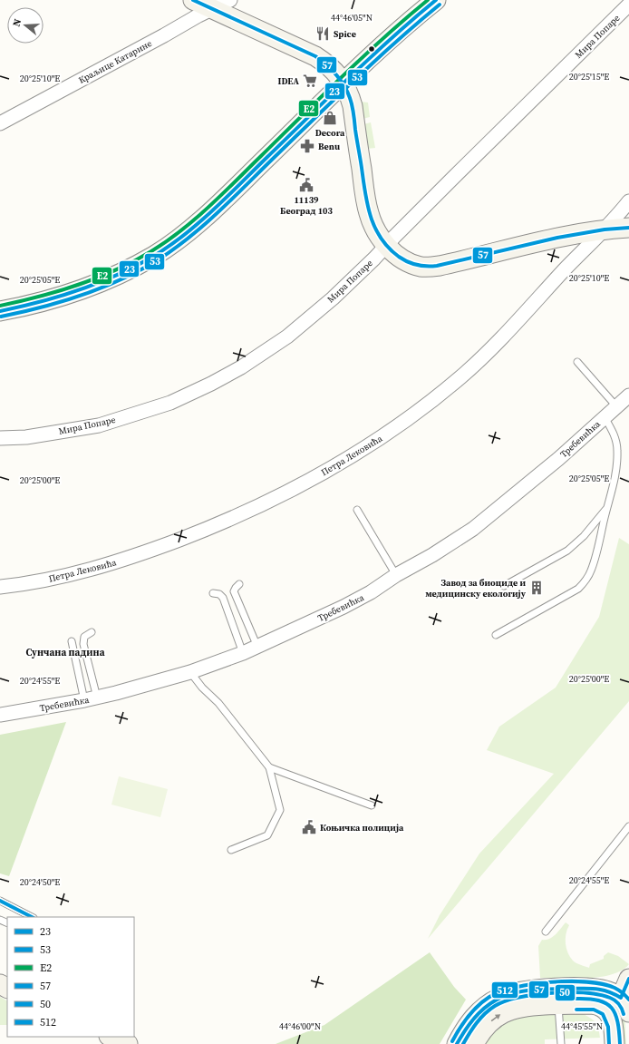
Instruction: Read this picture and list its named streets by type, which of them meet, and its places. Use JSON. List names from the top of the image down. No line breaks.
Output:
{"streets":{"street":["Мира Попаре","Краљице Катарине","Требевићка","Петра Лековића"]},"districts":["Сунчана падина"],"places":{"restaurant":["Spice"],"supermarket":["IDEA"],"shop":["Decora"],"pharmacy":["Benu"],"public building":["11139 Београд 103","Коњичка полиција"],"building":["Завод за биоциде и медицинску екологију"]},"lines":["transit line 23","transit line E2","transit line 57","transit line 53","transit line 512","transit line 50"],"legend":["23","53","E2","57","50","512"],"north":"left","coordinates":["44°46'05\"N","20°25'15\"E","20°25'10\"E","20°25'05\"E","20°25'00\"E","20°24'55\"E","20°24'50\"E","44°46'00\"N","44°45'55\"N"]}
